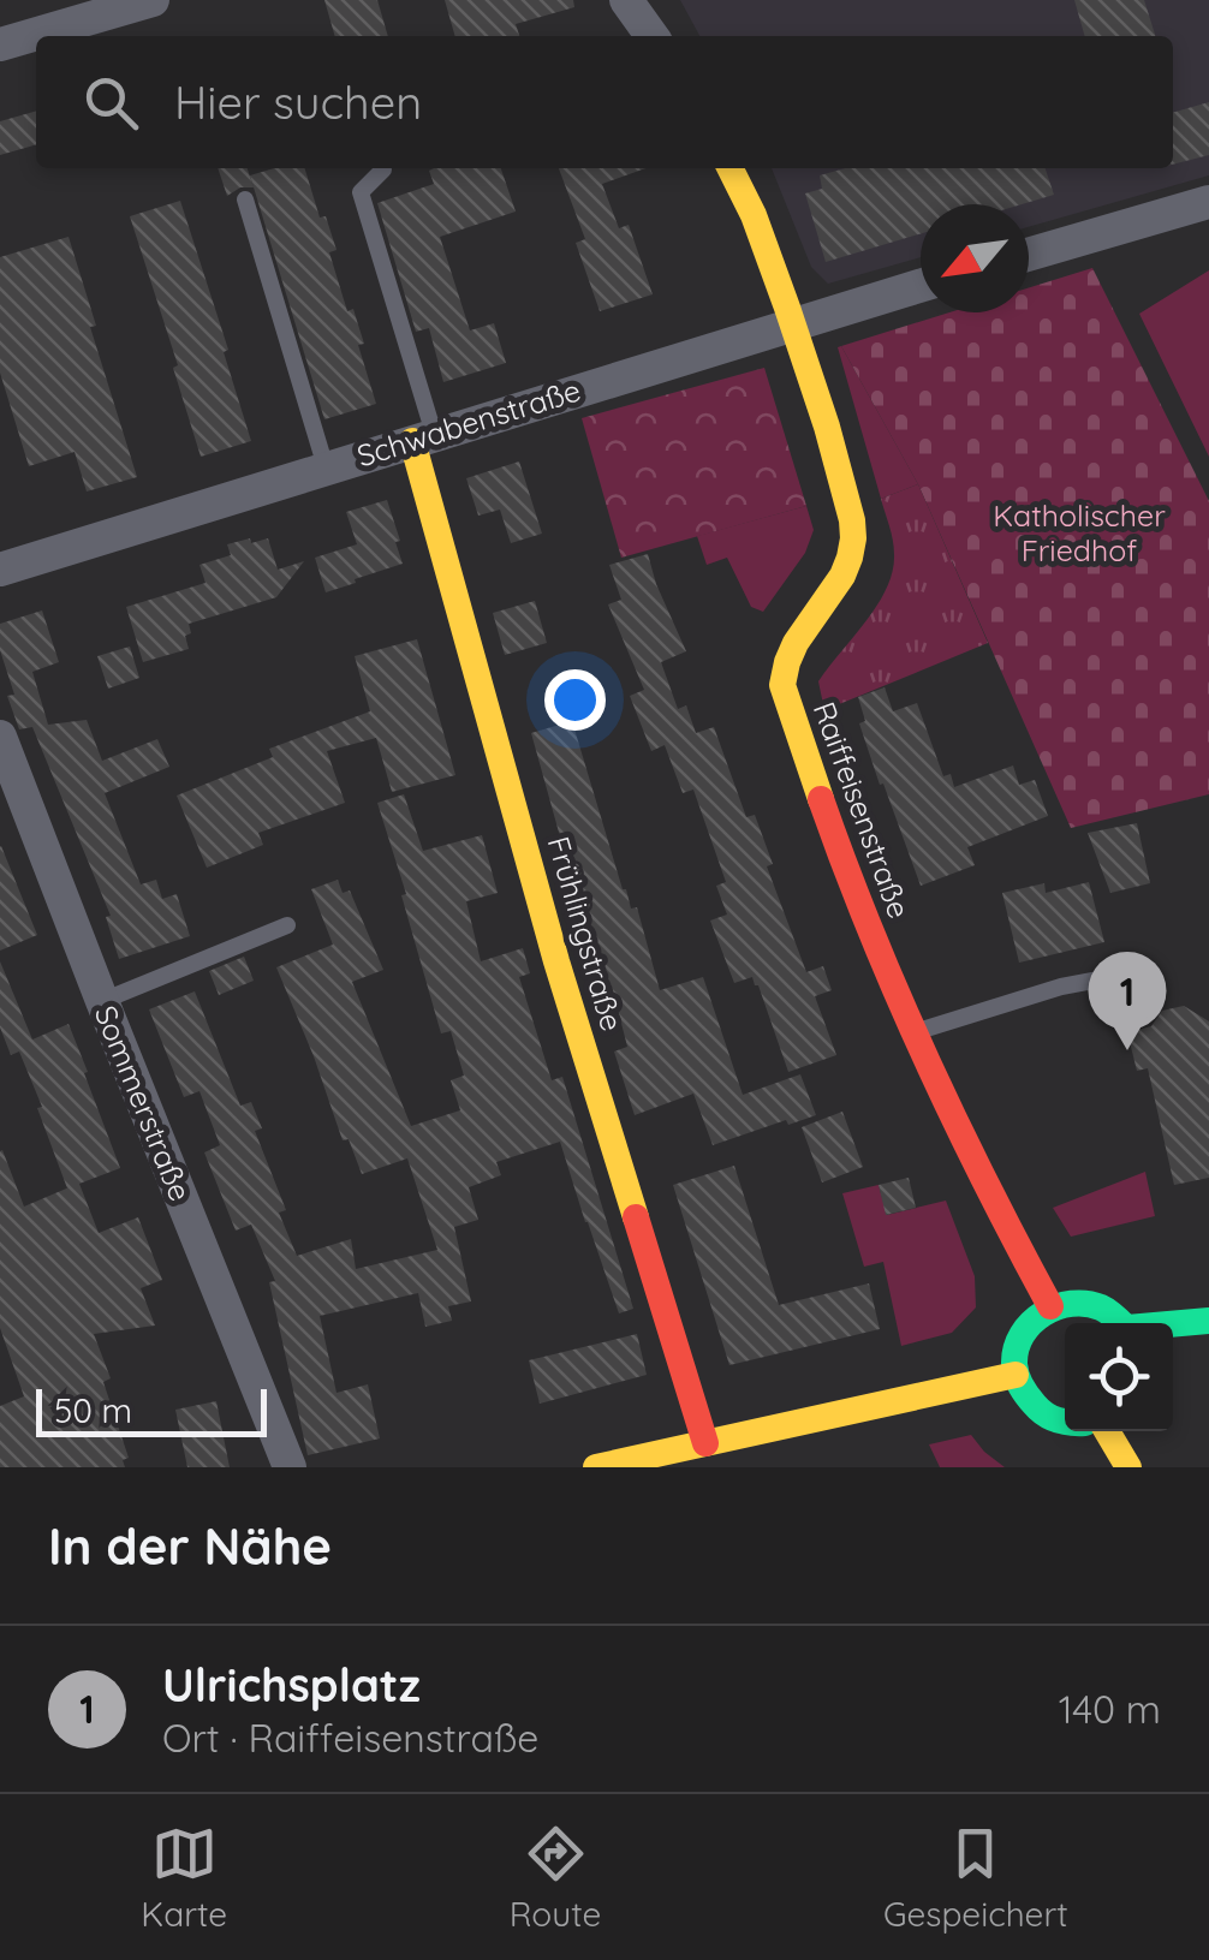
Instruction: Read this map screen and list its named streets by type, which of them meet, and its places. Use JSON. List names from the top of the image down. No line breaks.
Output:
{"streets":{"street":["Schwabenstraße","Raiffeisenstraße","Frühlingstraße","Sommerstraße"]},"crossings":[["Schwabenstraße","Raiffeisenstraße"],["Schwabenstraße","Frühlingstraße"]],"parks":["Katholischer Friedhof"],"scale_bar":"50 m","north":"bottom left","page":{"search":"Hier suchen","pins":"1","scale":"50 m","heading":"In der Nähe","list":[{"mark":"1","name":"Ulrichsplatz","note":"Ort · Raiffeisenstraße","value":"140 m"}],"nav":["Karte","Route","Gespeichert"]}}
